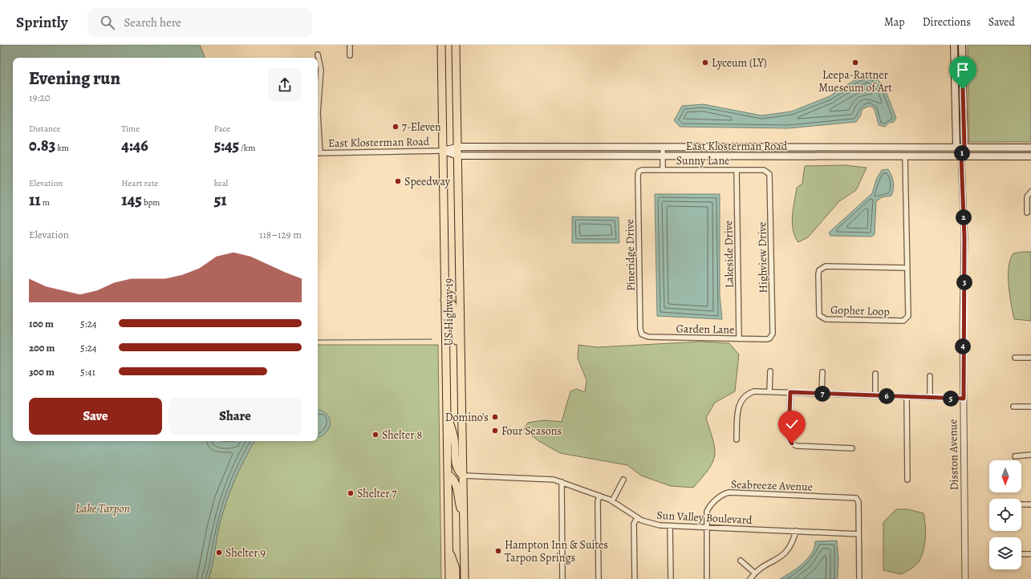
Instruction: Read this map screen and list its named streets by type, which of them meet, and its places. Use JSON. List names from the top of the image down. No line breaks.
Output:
{"streets":{"highway":["US Highway 19"],"main road":["East Klosterman Road"],"street":["Sunny Lane","Lakeside Drive","Pineridge Drive","Highview Drive","Gopher Loop","Garden Lane","Disston Avenue","Seabreeze Avenue","Sun Valley Boulevard"]},"crossings":[["East Klosterman Road","Gopher Loop"],["East Klosterman Road","US Highway 19"],["East Klosterman Road","Disston Avenue"],["Sunny Lane","Lakeside Drive"],["Sunny Lane","Pineridge Drive"],["Sunny Lane","Highview Drive"],["Lakeside Drive","Garden Lane"],["Pineridge Drive","Garden Lane"],["Highview Drive","Garden Lane"],["US Highway 19","Sun Valley Boulevard"],["Seabreeze Avenue","Sun Valley Boulevard"]],"water":["Lake Tarpon"],"places":["Lyceum (LY)","Leepa-Rattner Mueseum of Art","7-Eleven","Speedway","Domino's","Four Seasons","Shelter 8","Shelter 7","Hampton Inn & Suites Tarpon Springs","Shelter 9"],"north":"bottom","page":{"header":"Sprintly","search":"Search here","nav":["Map","Directions","Saved"],"heading":["Evening run","19:20"],"stats":[["Distance","0.83 km"],["Time","4:46"],["Pace","5:45 /km"],["Elevation","11 m"],["Heart rate","145 bpm"],["kcal","51"]],"pins":["1","2","3","4","7","6","5"],"chart":["Elevation","118–129 m"],"list":[{"name":"100 m","note":"5:24"},{"name":"200 m","note":"5:24"},{"name":"300 m","note":"5:41"}],"buttons":["Save","Share"]}}
